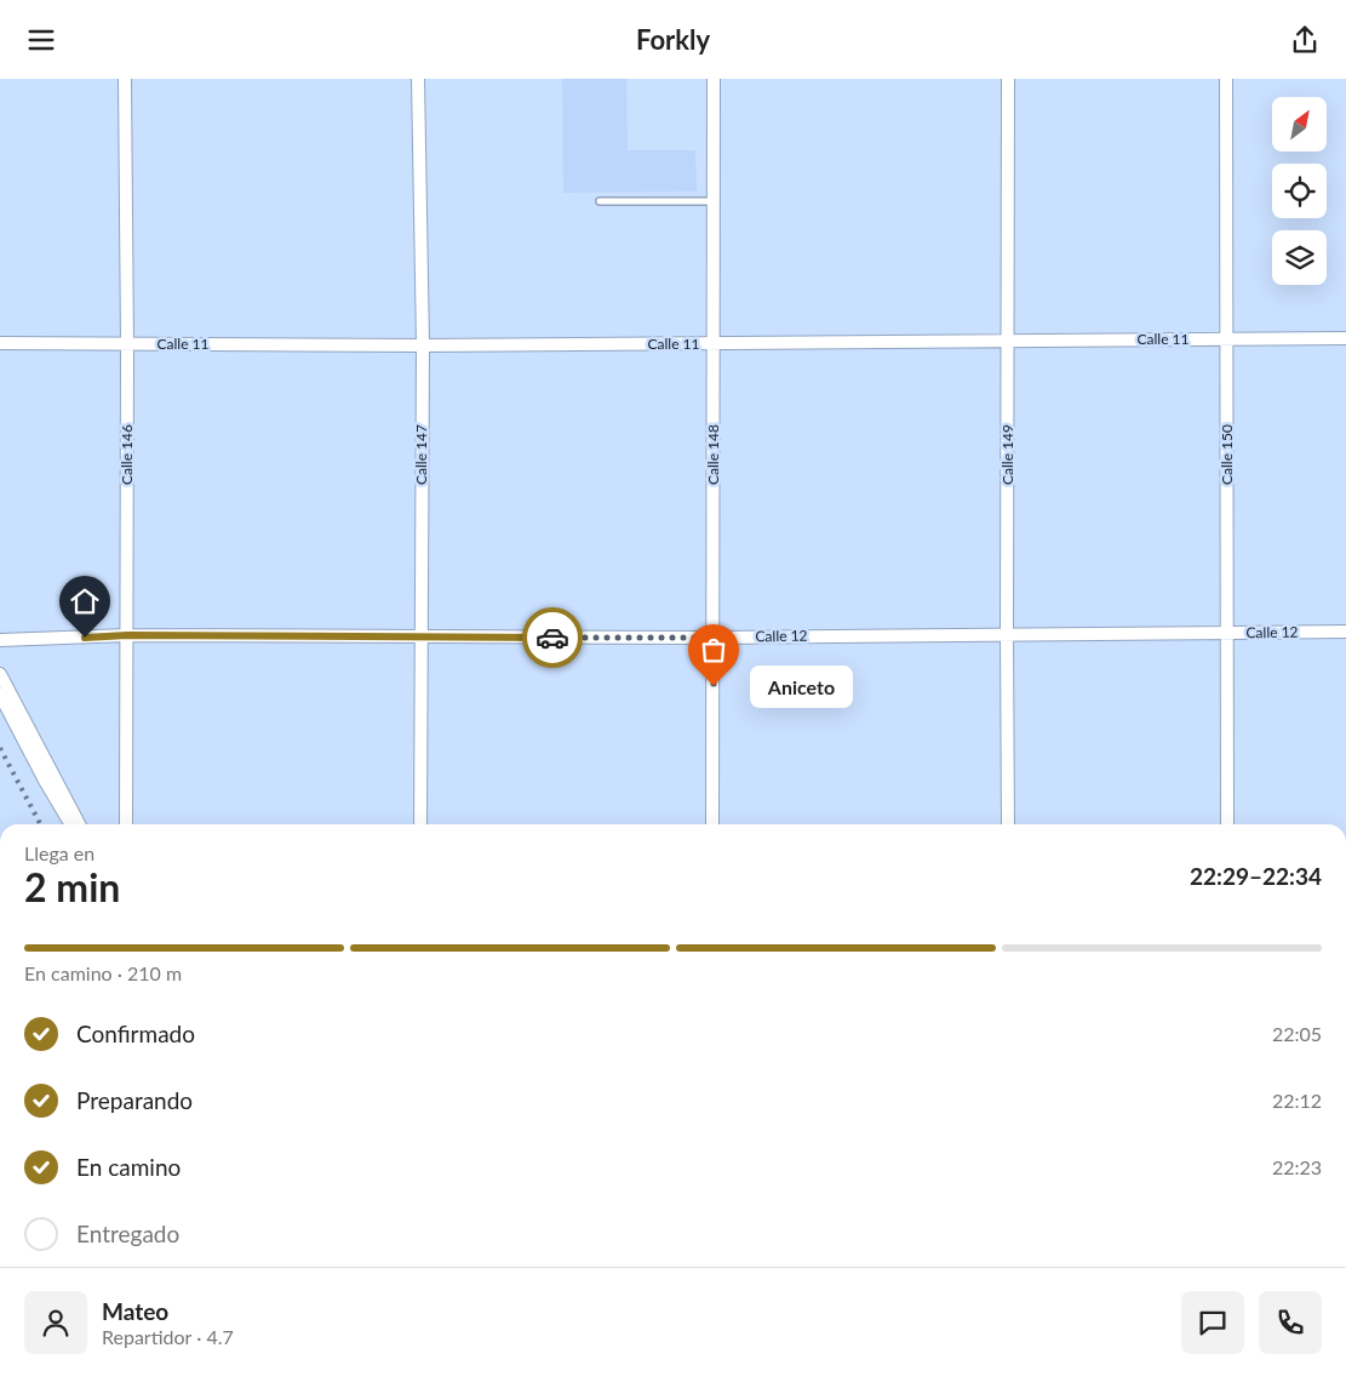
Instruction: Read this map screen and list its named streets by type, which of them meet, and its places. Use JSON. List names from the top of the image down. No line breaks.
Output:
{"streets":{"street":["Calle 11","Calle 146","Calle 147","Calle 148","Calle 149","Calle 150","Calle 12"]},"crossings":[["Calle 11","Calle 146"],["Calle 11","Calle 147"],["Calle 11","Calle 148"],["Calle 11","Calle 149"],["Calle 11","Calle 150"],["Calle 146","Calle 12"],["Calle 147","Calle 12"],["Calle 148","Calle 12"],["Calle 149","Calle 12"],["Calle 150","Calle 12"]],"places":["Aniceto"],"north":"top right","page":{"header":"Forkly","bubble":"Aniceto","heading":["2 min","Llega en","22:29–22:34"],"panel":["Mateo","Repartidor · 4.7"],"bar":"En camino · 210 m","list":[["Confirmado","22:05"],["Preparando","22:12"],["En camino","22:23"],"Entregado"]}}
